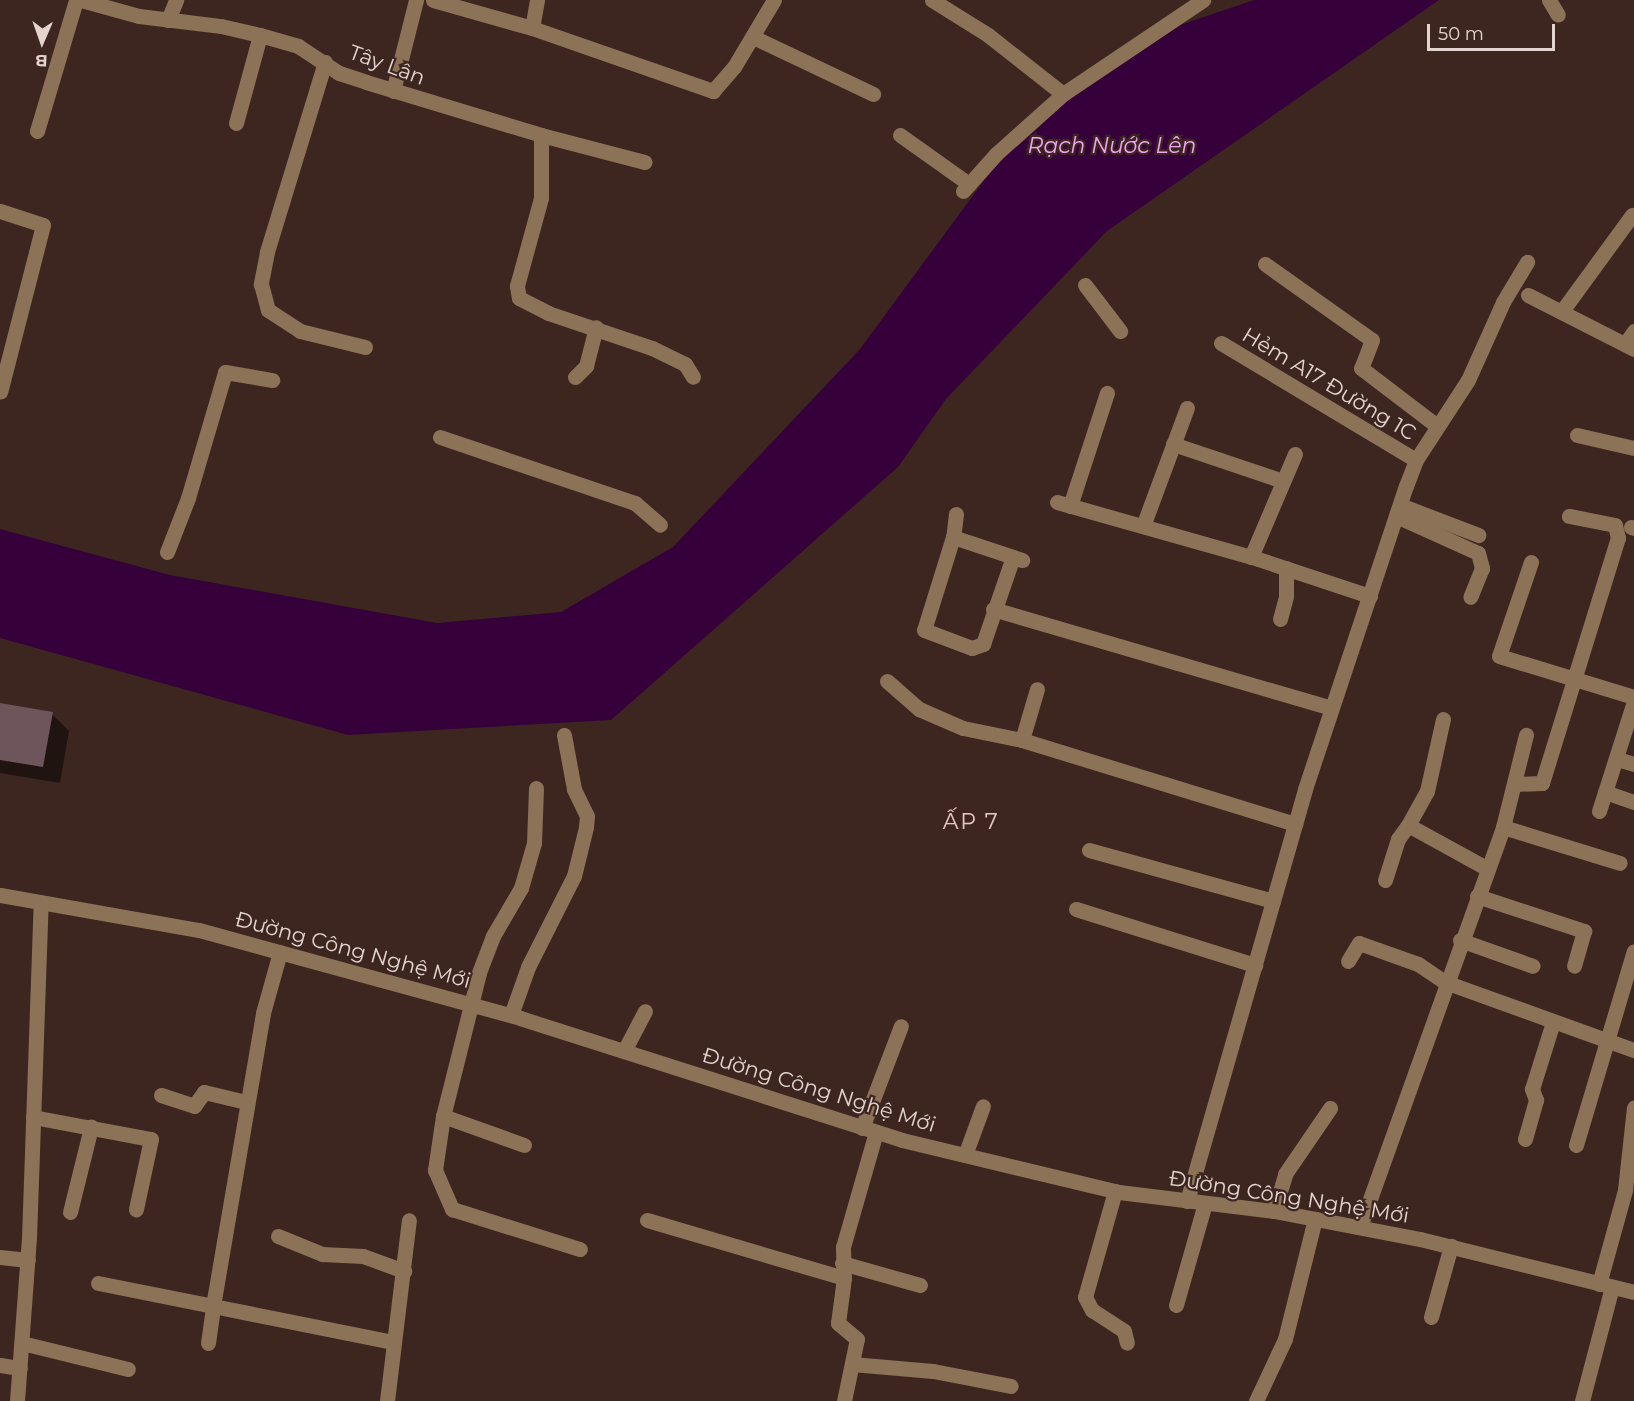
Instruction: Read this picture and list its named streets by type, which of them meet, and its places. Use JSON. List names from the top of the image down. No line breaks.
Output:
{"streets":{"street":["Tây Lân","Hẻm A17 Đường 1C","Đường Công Nghệ Mới"]},"districts":["ẤP 7"],"water":["Rạch Nước Lên"],"scale_bar":"50 m","north":"bottom"}
